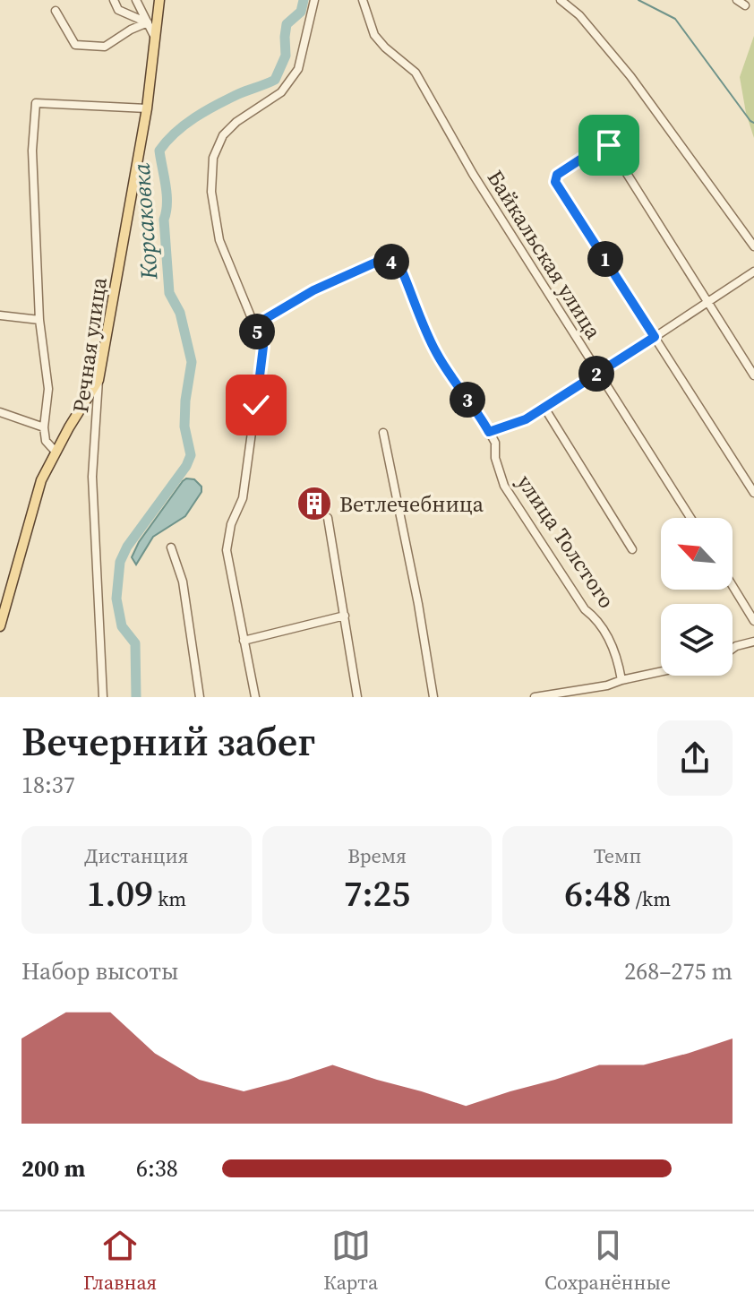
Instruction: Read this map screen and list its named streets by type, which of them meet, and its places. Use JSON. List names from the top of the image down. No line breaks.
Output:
{"streets":{"main road":["Речная улица"],"street":["Байкальская улица","улица Толстого"]},"water":["Корсаковка"],"places":{"building":["Ветлечебница"]},"north":"top left","page":{"pins":["1","4","5","2","3"],"heading":["Вечерний забег","18:37"],"stats":[["Дистанция","1.09 km"],["Время","7:25"],["Темп","6:48 /km"]],"chart":["Набор высоты","268–275 m"],"list":[{"name":"200 m","note":"6:38"}],"tabs":["Главная","Карта","Сохранённые"]}}
